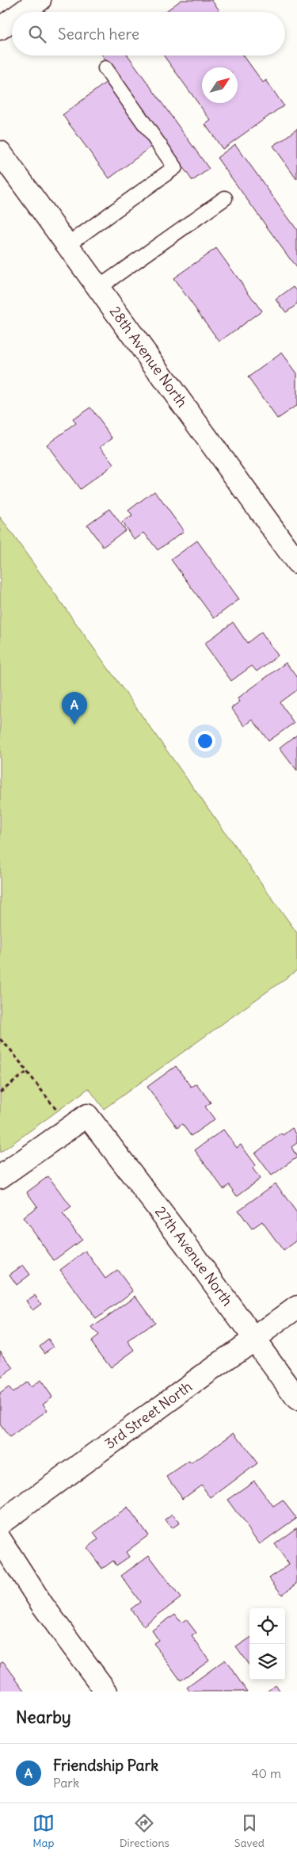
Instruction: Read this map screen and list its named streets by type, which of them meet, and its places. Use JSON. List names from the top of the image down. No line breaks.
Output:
{"streets":{"street":["28th Avenue North","27th Avenue North","3rd Street North"]},"crossings":[["27th Avenue North","3rd Street North"]],"north":"top right","page":{"search":"Search here","pins":"A","heading":"Nearby","list":[{"mark":"A","name":"Friendship Park","note":"Park","value":"40 m"}],"nav":["Map","Directions","Saved"]}}
